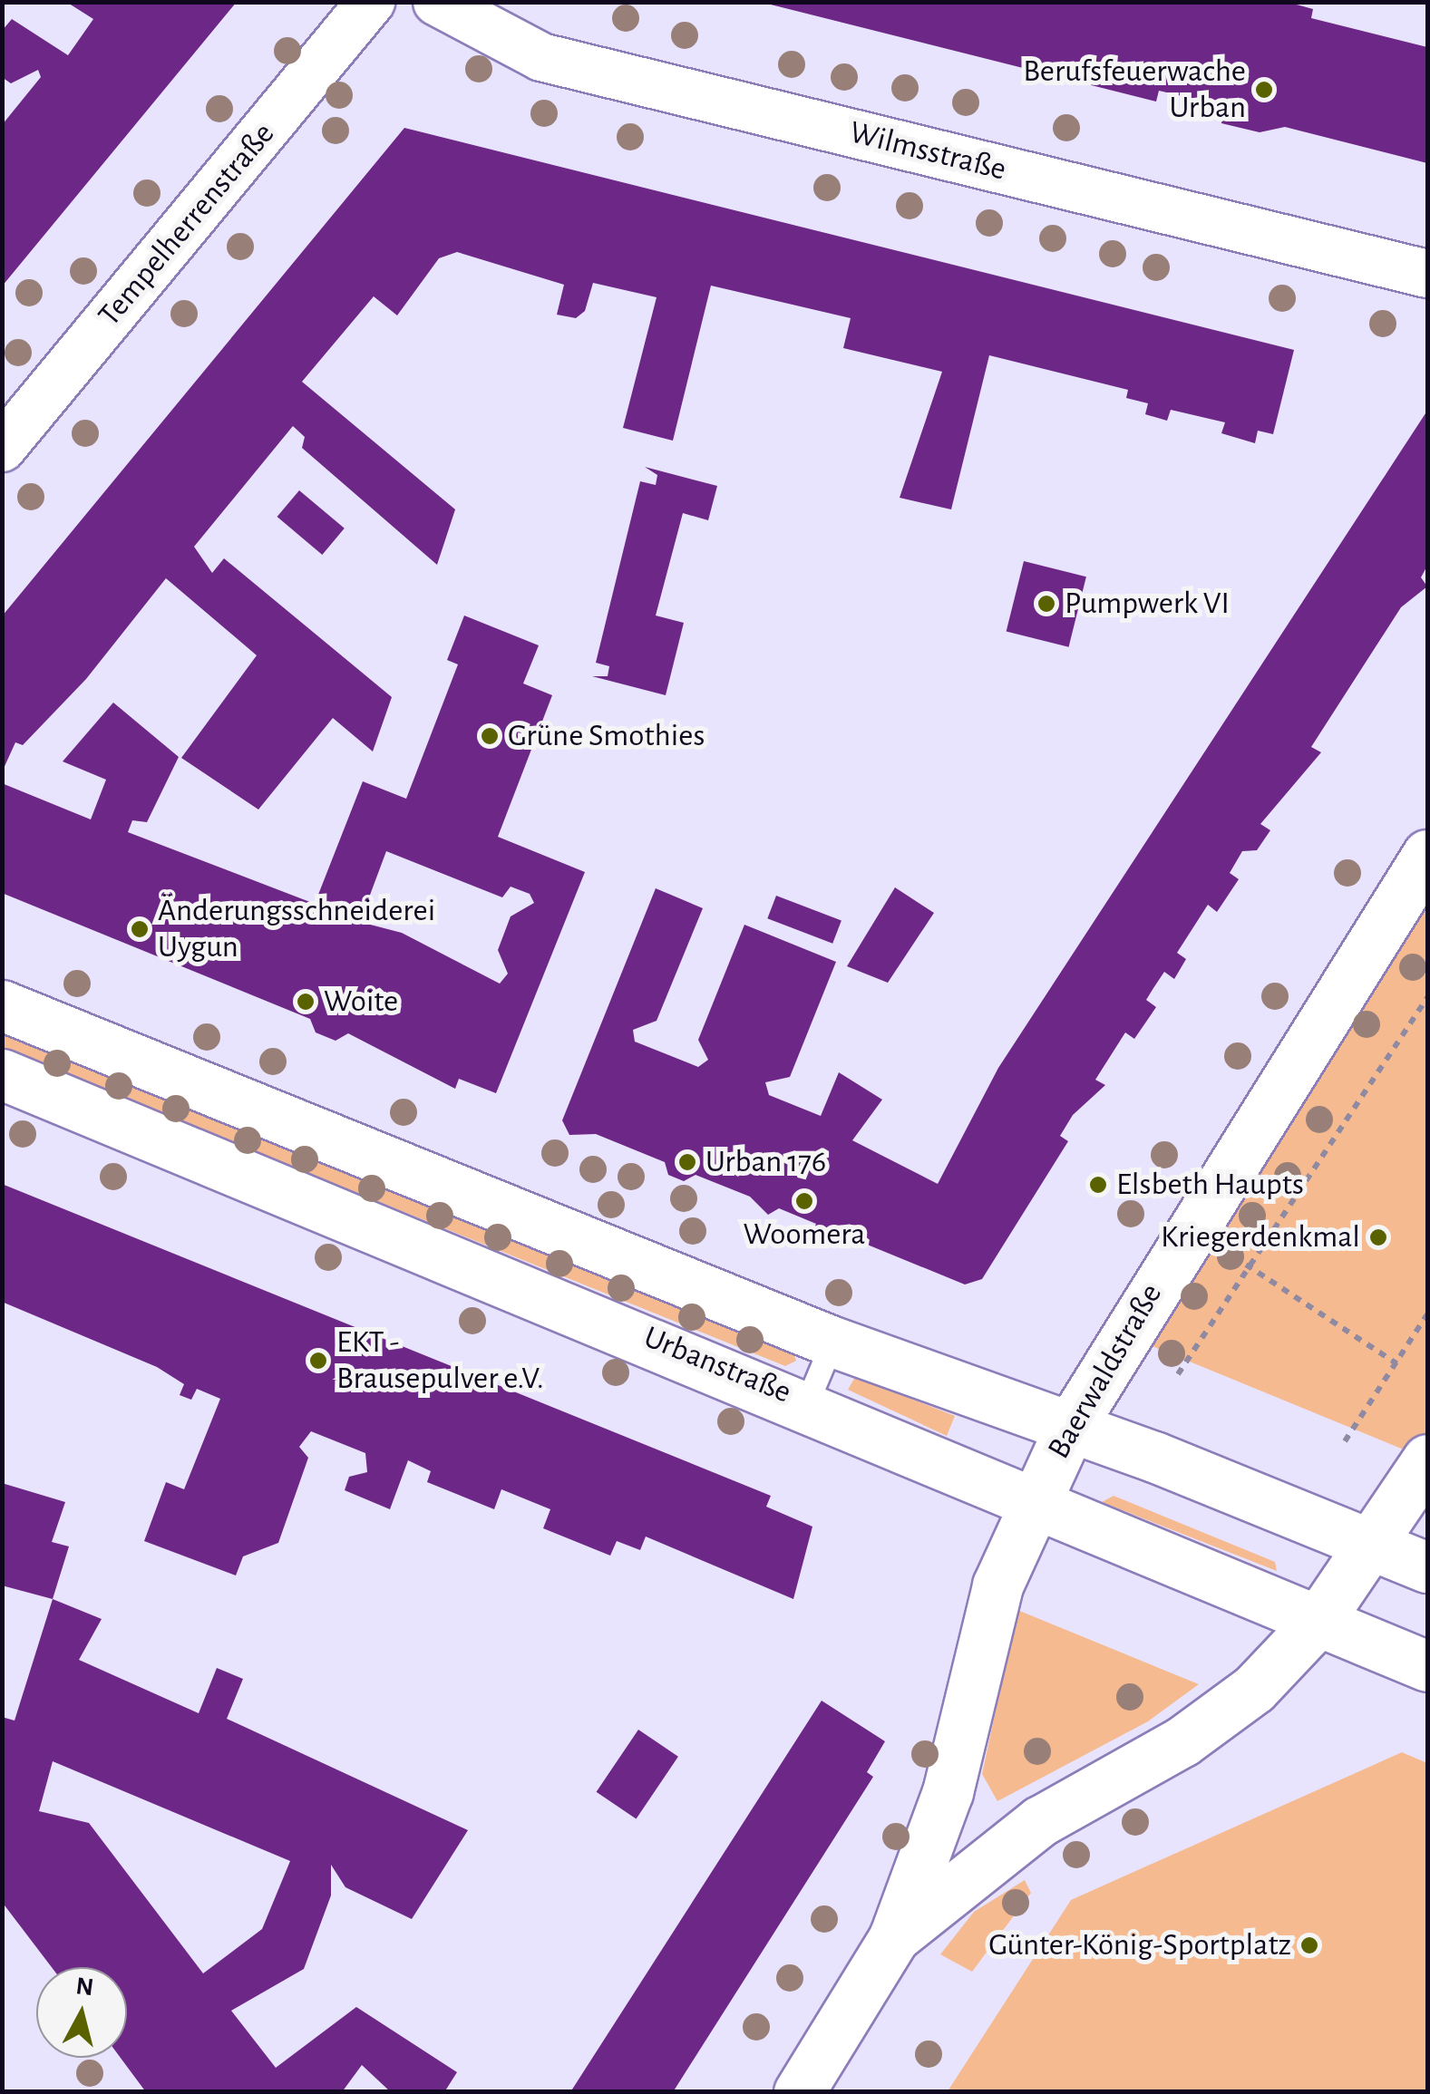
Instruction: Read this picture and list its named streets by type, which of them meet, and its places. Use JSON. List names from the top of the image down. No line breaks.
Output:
{"streets":{"main road":["Urbanstraße","Baerwaldstraße"],"street":["Wilmsstraße","Tempelherrenstraße"]},"crossings":[["Urbanstraße","Baerwaldstraße"]],"places":["Berufsfeuerwache Urban","Pumpwerk VI","Grüne Smothies","Änderungsschneiderei Uygun","Woite","Urban 176","Elsbeth Haupts","Woomera","Kriegerdenkmal","EKT - Brausepulver e.V.","Günter-König-Sportplatz"],"north":"top"}
